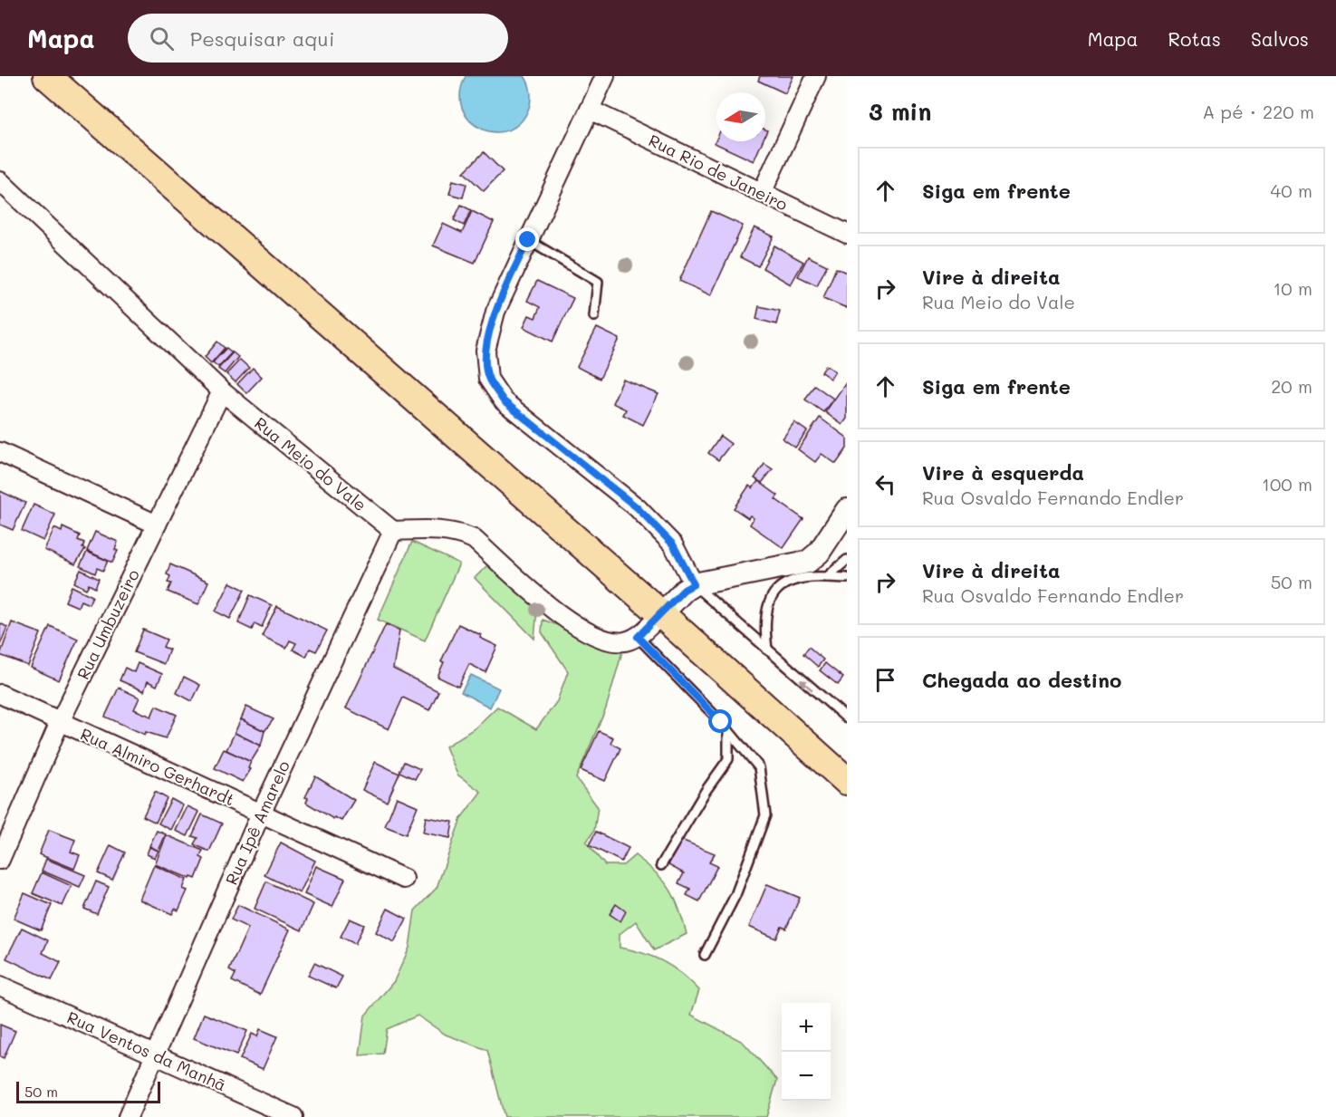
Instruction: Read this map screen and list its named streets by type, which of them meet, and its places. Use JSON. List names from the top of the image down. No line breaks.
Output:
{"streets":{"street":["Rua Rio de Janeiro","Rua Meio do Vale","Rua Umbuzeiro","Rua Almiro Gerhardt","Rua Ipê Amarelo","Rua Ventos da Manhã"]},"crossings":[["Rua Meio do Vale","Rua Umbuzeiro"],["Rua Meio do Vale","Rua Ipê Amarelo"],["Rua Umbuzeiro","Rua Almiro Gerhardt"],["Rua Almiro Gerhardt","Rua Ipê Amarelo"],["Rua Ipê Amarelo","Rua Ventos da Manhã"]],"scale_bar":"50 m","north":"left","page":{"header":"Mapa","search":"Pesquisar aqui","nav":["Mapa","Rotas","Salvos"],"heading":["3 min","A pé · 220 m"],"list":[["Siga em frente","40 m"],["Vire à direita","Rua Meio do Vale","10 m"],["Siga em frente","20 m"],["Vire à esquerda","Rua Osvaldo Fernando Endler","100 m"],["Vire à direita","Rua Osvaldo Fernando Endler","50 m"],"Chegada ao destino"],"map_buttons":["+","−"],"scale":"50 m"}}
